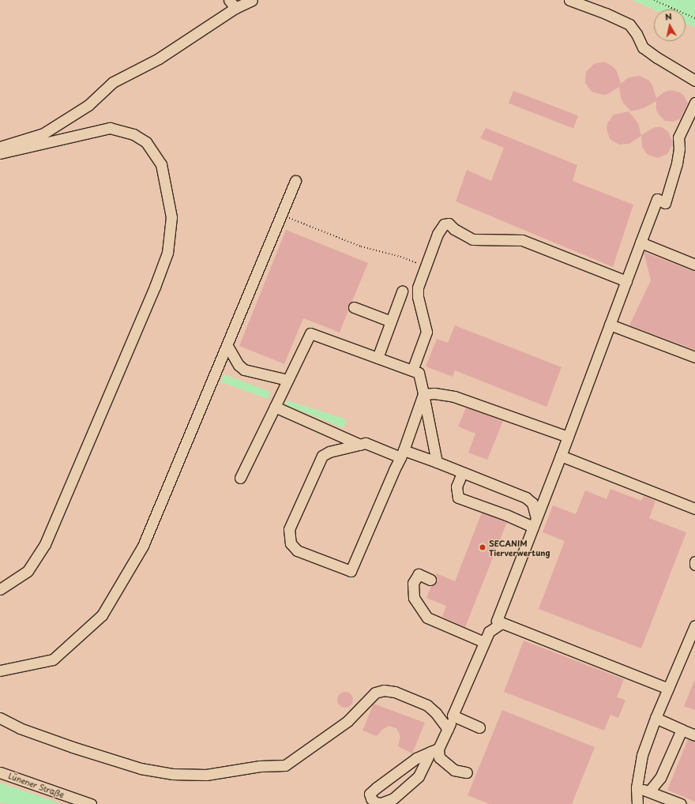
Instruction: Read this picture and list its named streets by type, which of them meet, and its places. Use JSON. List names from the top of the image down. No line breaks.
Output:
{"streets":{"street":["Lünener Straße"]},"places":["SECANIM Tierverwertung"],"north":"top"}
